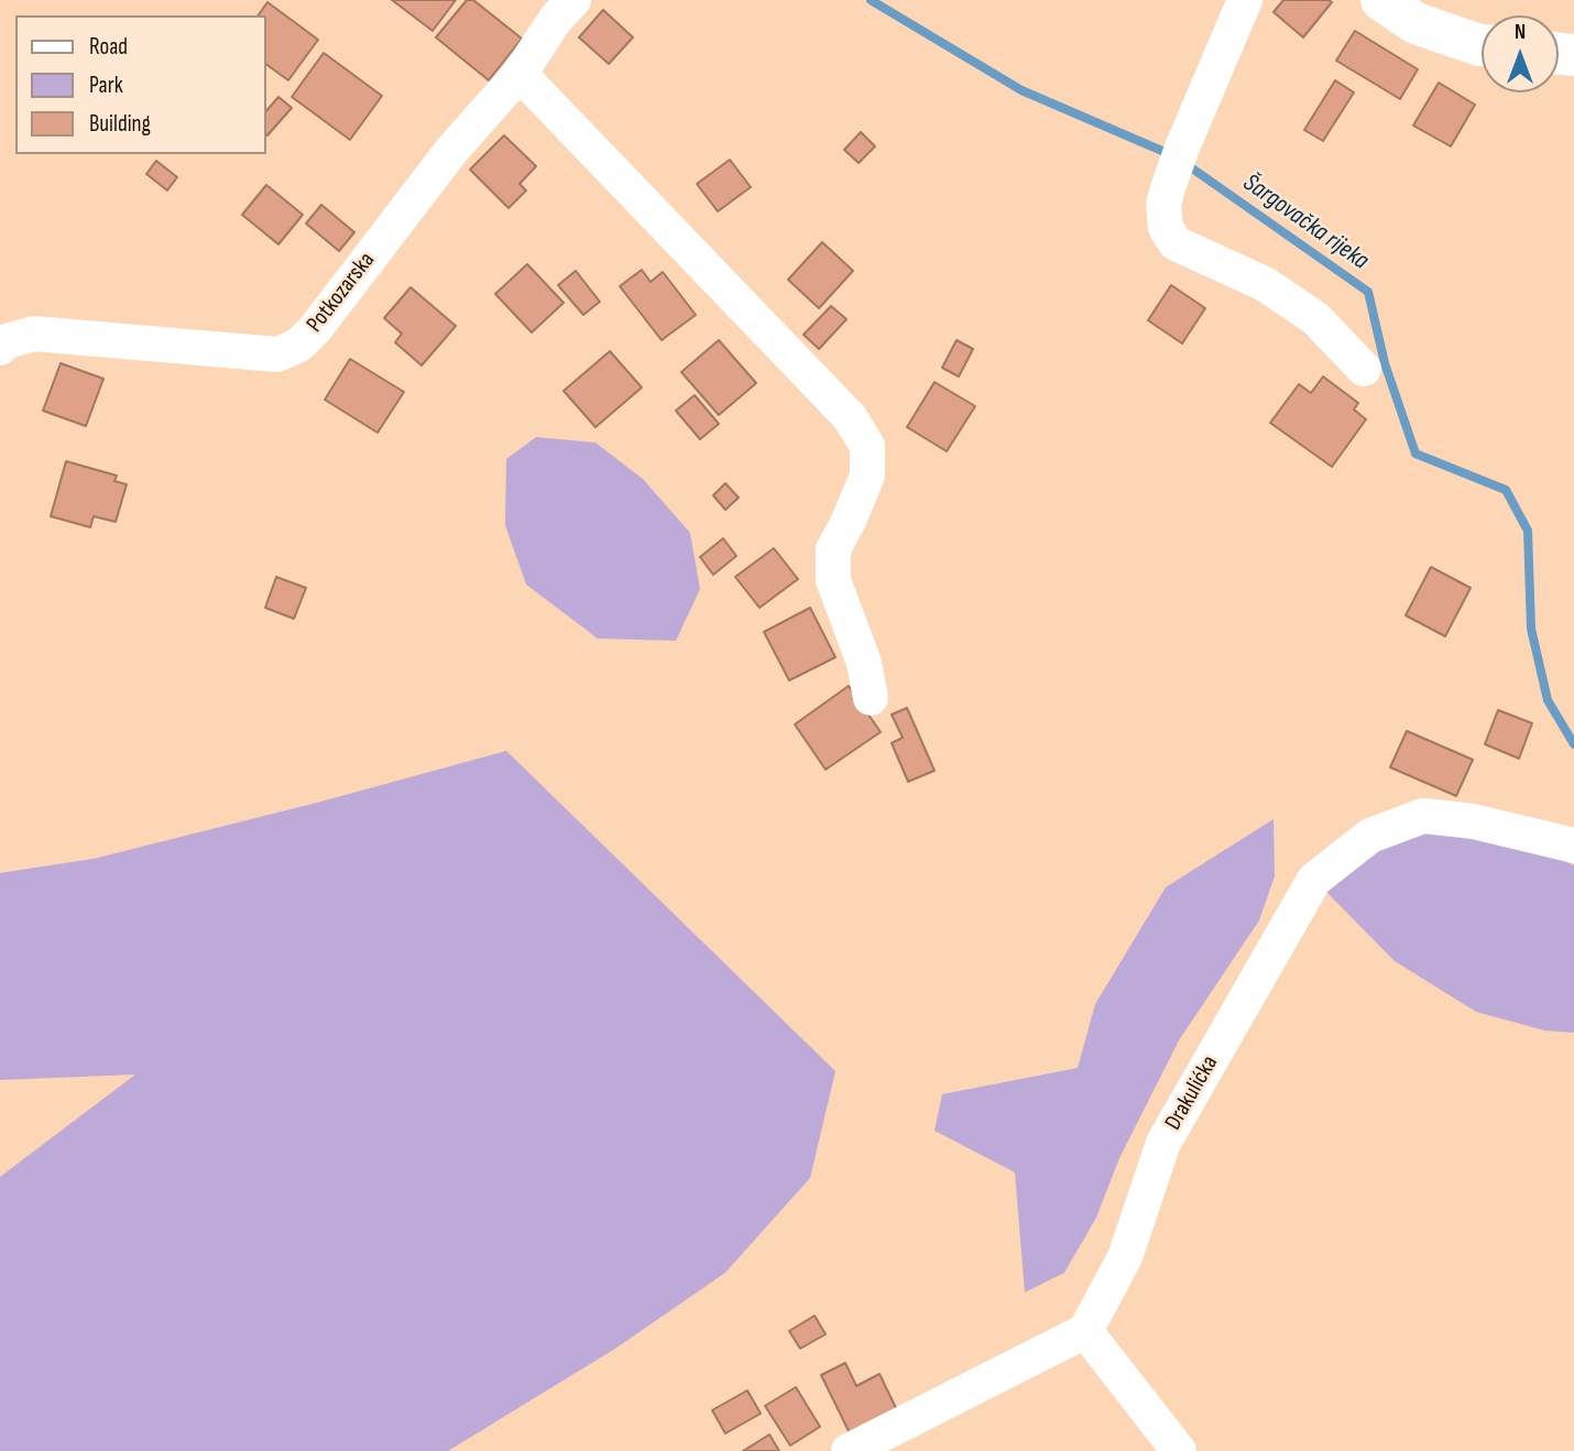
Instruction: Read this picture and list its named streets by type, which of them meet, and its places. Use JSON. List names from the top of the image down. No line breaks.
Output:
{"streets":{"street":["Potkozarska","Drakulićka"]},"water":["Šargovačka rijeka"],"legend":["Road","Park","Building"],"north":"top"}
